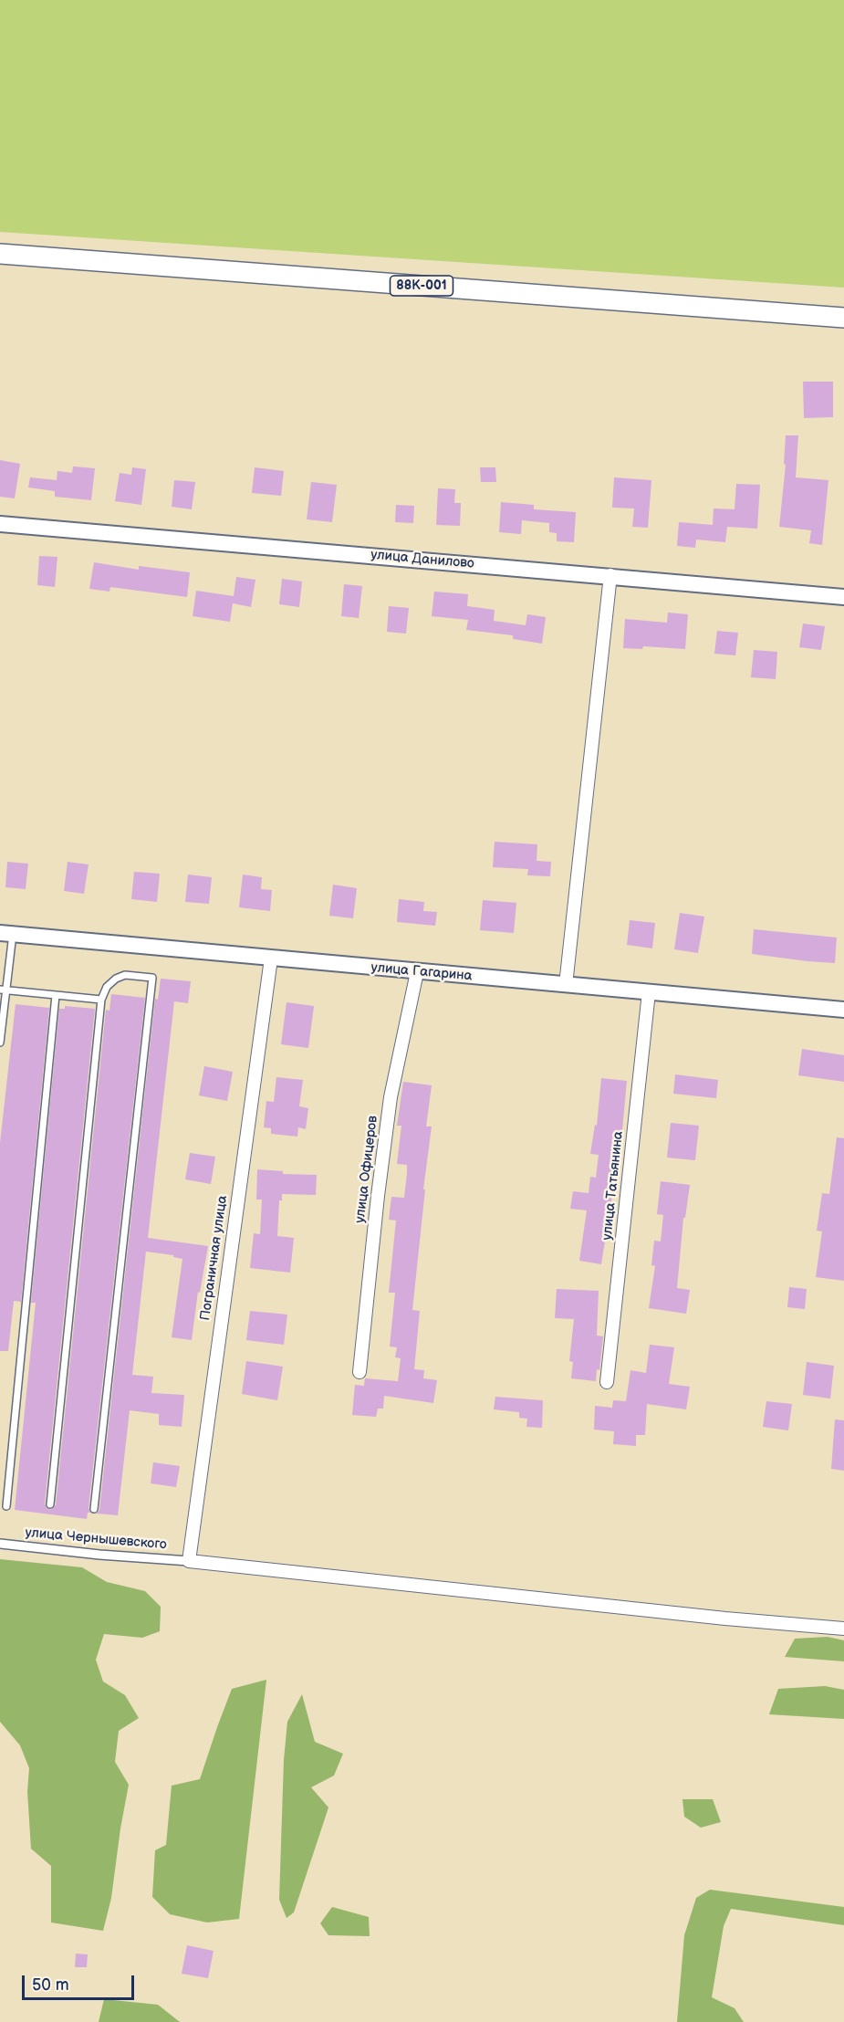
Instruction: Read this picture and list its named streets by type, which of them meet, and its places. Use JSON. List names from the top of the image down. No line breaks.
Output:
{"streets":{"main road":["88К-001"],"street":["улица Данилово","улица Гагарина","улица Офицеров","улица Татьянина","Пограничная улица","улица Чернышевского"]},"crossings":[["улица Гагарина","улица Офицеров"],["улица Гагарина","улица Татьянина"],["улица Гагарина","Пограничная улица"],["Пограничная улица","улица Чернышевского"]],"scale_bar":"50 m"}
